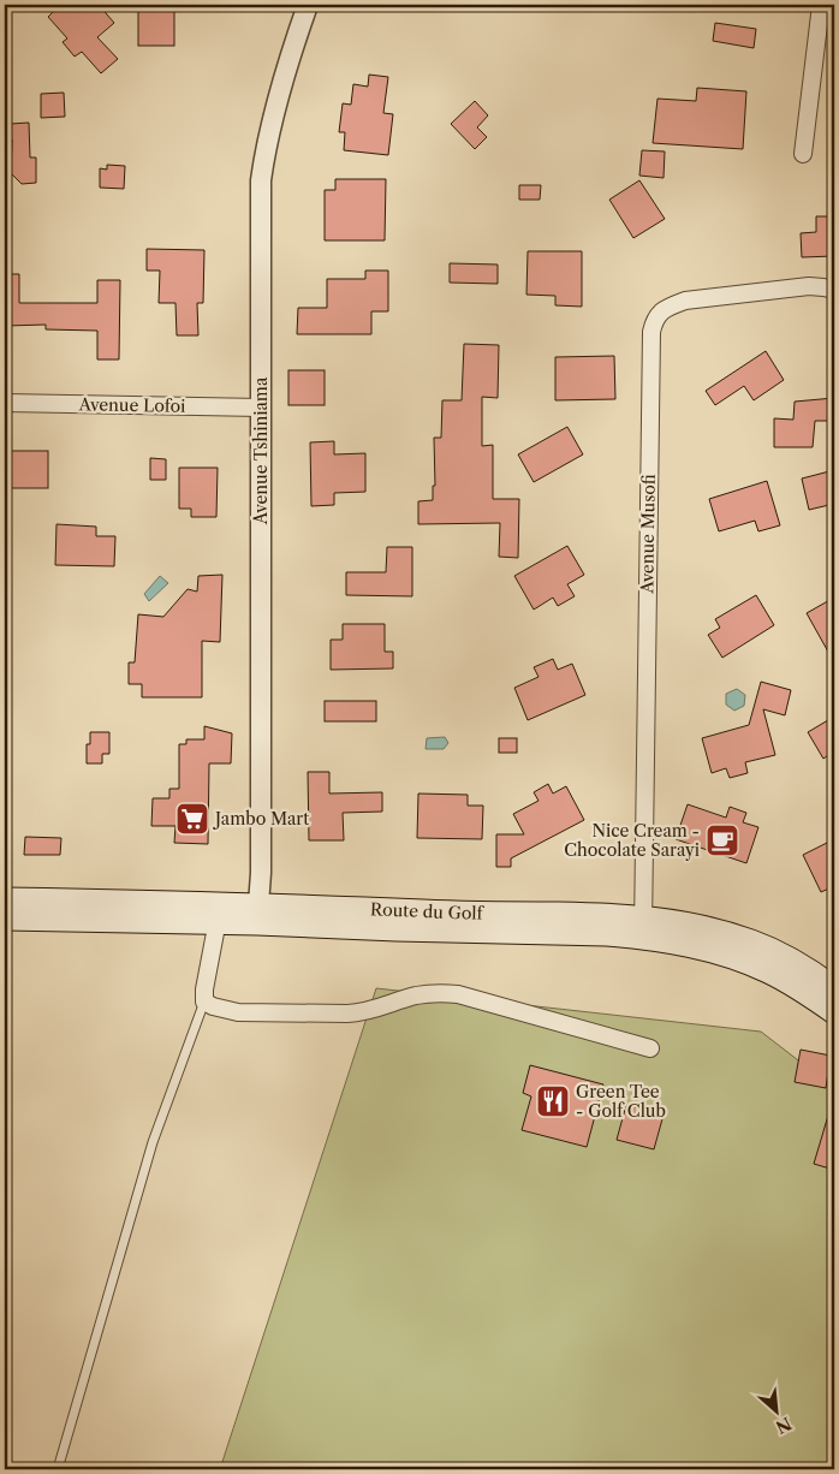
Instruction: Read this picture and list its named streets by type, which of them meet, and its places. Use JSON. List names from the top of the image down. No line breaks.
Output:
{"streets":{"main road":["Route du Golf"],"street":["Avenue Lofoi","Avenue Tshiniama","Avenue Musofi"]},"crossings":[["Avenue Lofoi","Avenue Tshiniama"],["Avenue Tshiniama","Route du Golf"],["Avenue Musofi","Route du Golf"]],"places":{"supermarket":["Jambo Mart"],"cafe":["Nice Cream - Chocolate Sarayi"],"restaurant":["Green Tee - Golf Club"]},"north":"bottom right"}
